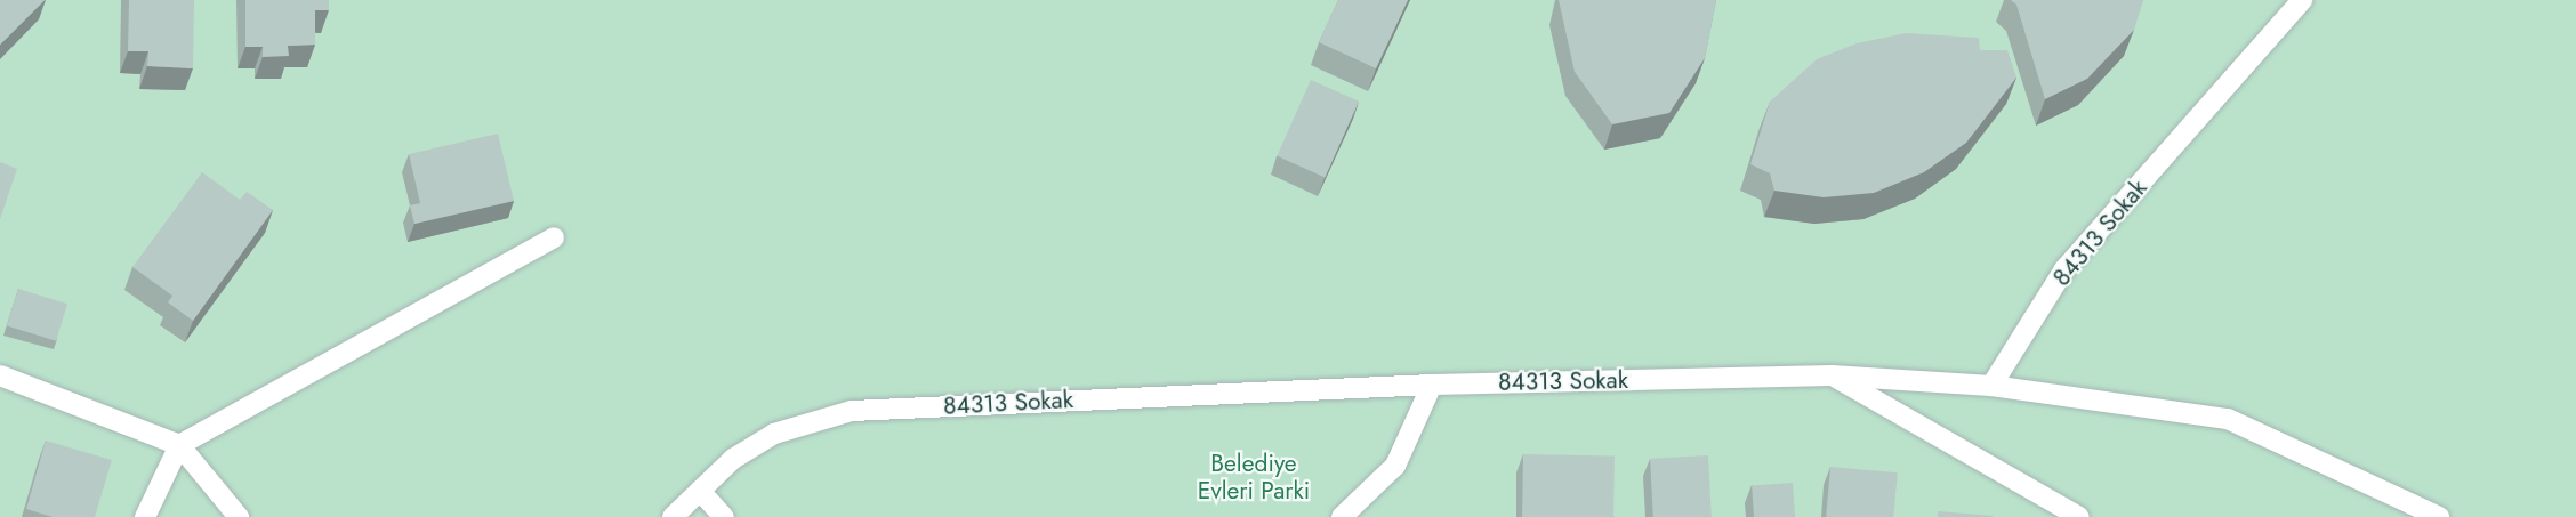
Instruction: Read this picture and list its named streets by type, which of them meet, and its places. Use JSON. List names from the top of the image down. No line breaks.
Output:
{"streets":{"street":["84313 Sokak"]},"parks":["Belediye Evleri Parki"]}
